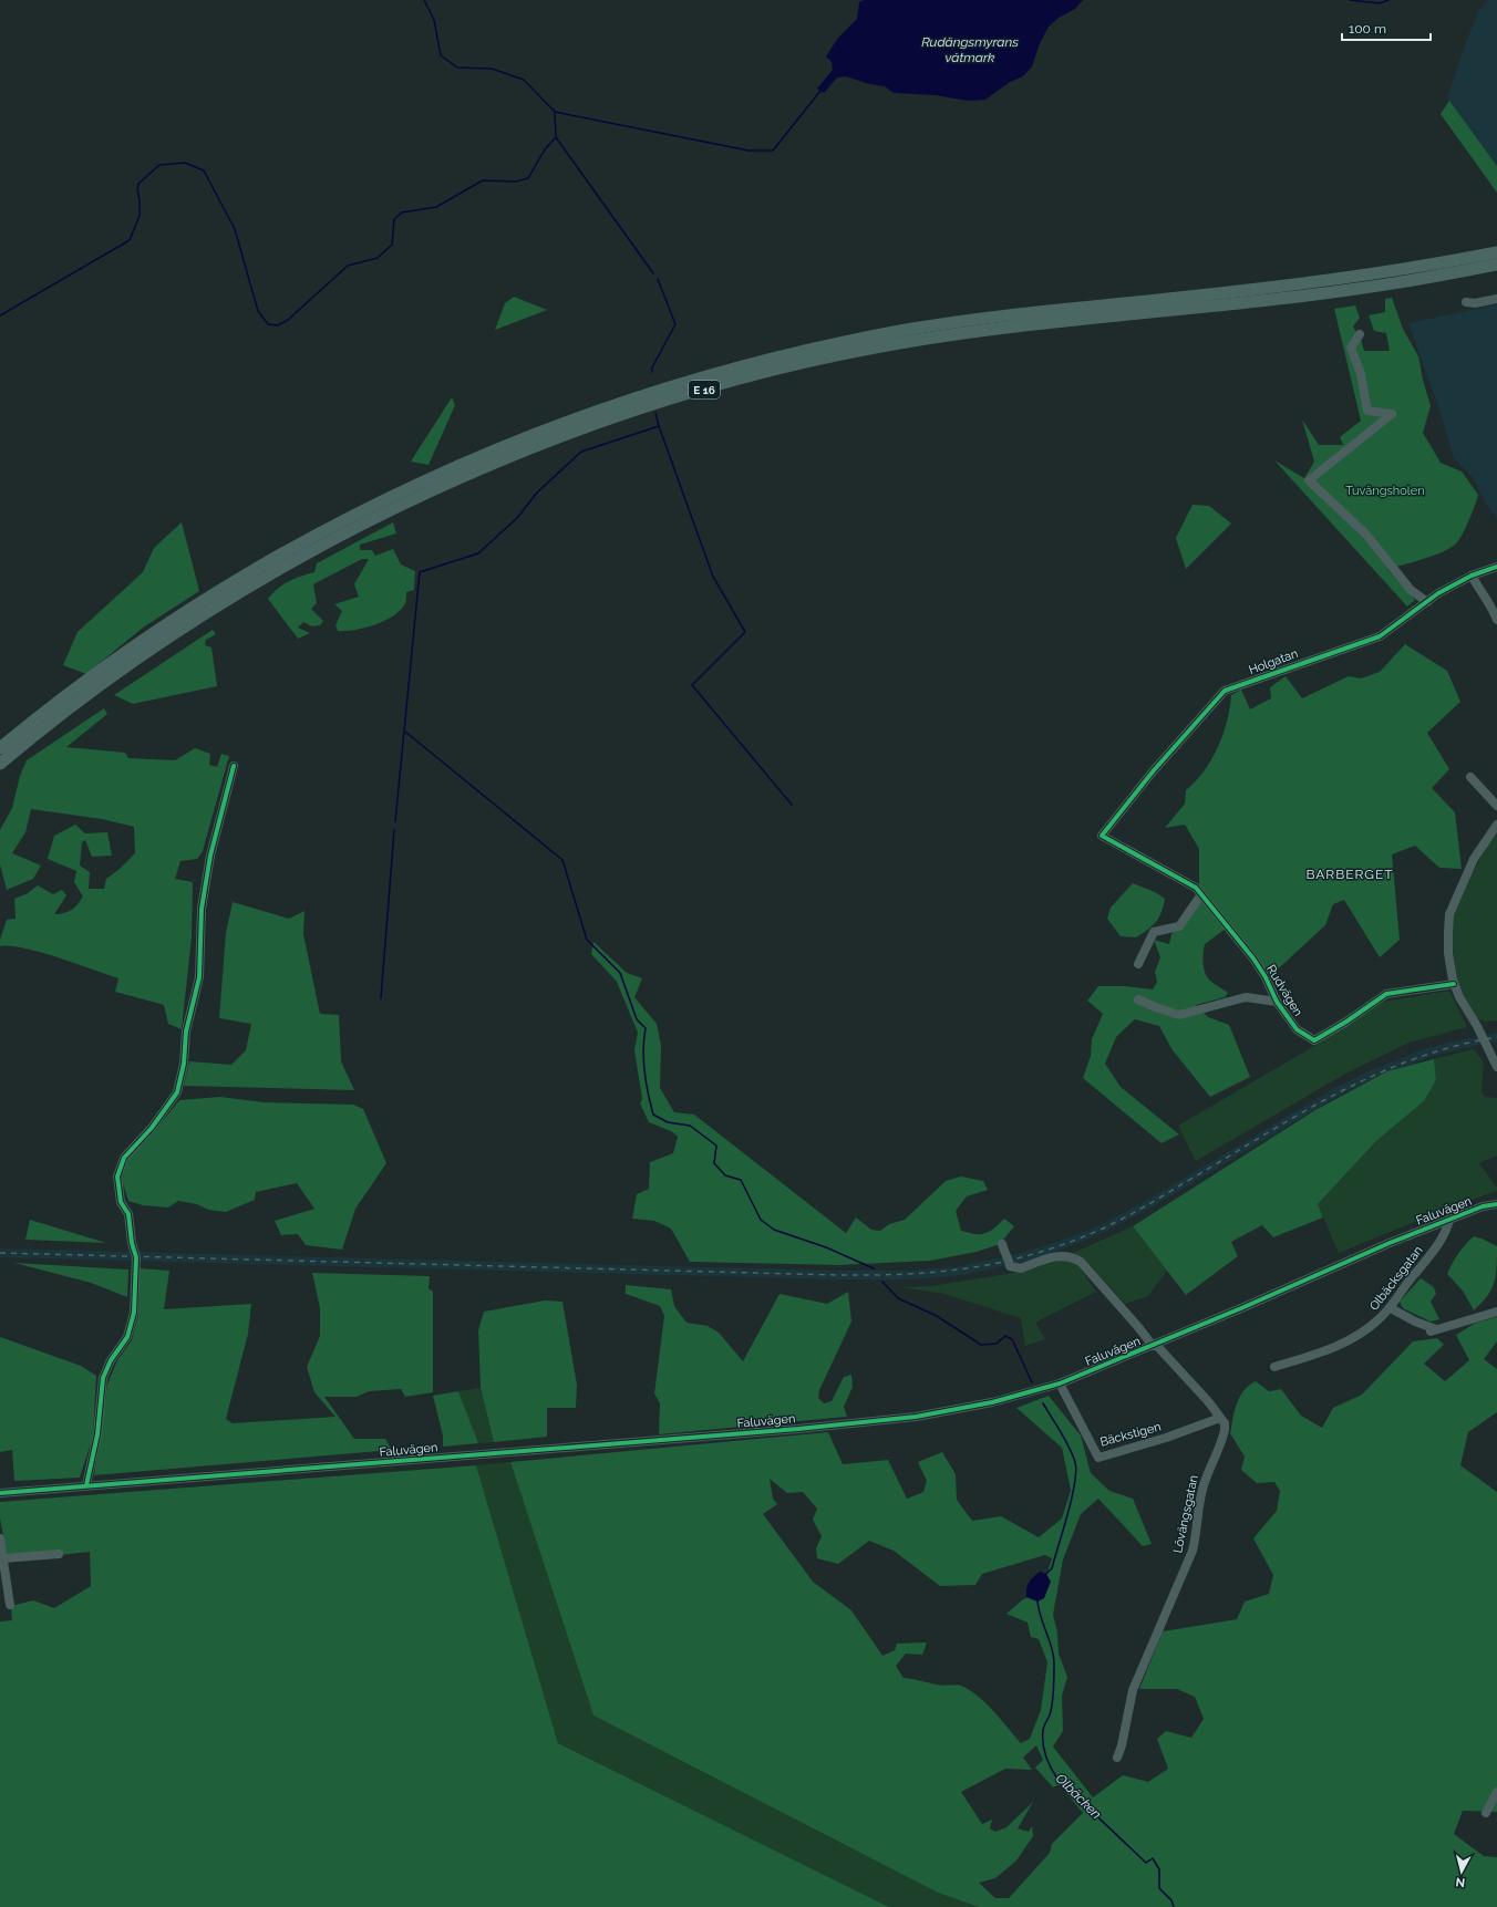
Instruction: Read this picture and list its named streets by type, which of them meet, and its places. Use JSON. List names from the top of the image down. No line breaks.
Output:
{"streets":{"highway":["E 16"],"street":["Holgatan","Rudvägen","Faluvägen","Olbäcksgatan","Bäckstigen","Lövängsgatan"]},"crossings":[["Holgatan","Rudvägen"],["Faluvägen","Olbäcksgatan"],["Faluvägen","Bäckstigen"],["Bäckstigen","Lövängsgatan"]],"districts":["BARBERGET"],"water":["Rudängsmyrans våtmark","Olbäcken"],"parks":["Tuvängsholen"],"scale_bar":"100 m","north":"bottom"}
